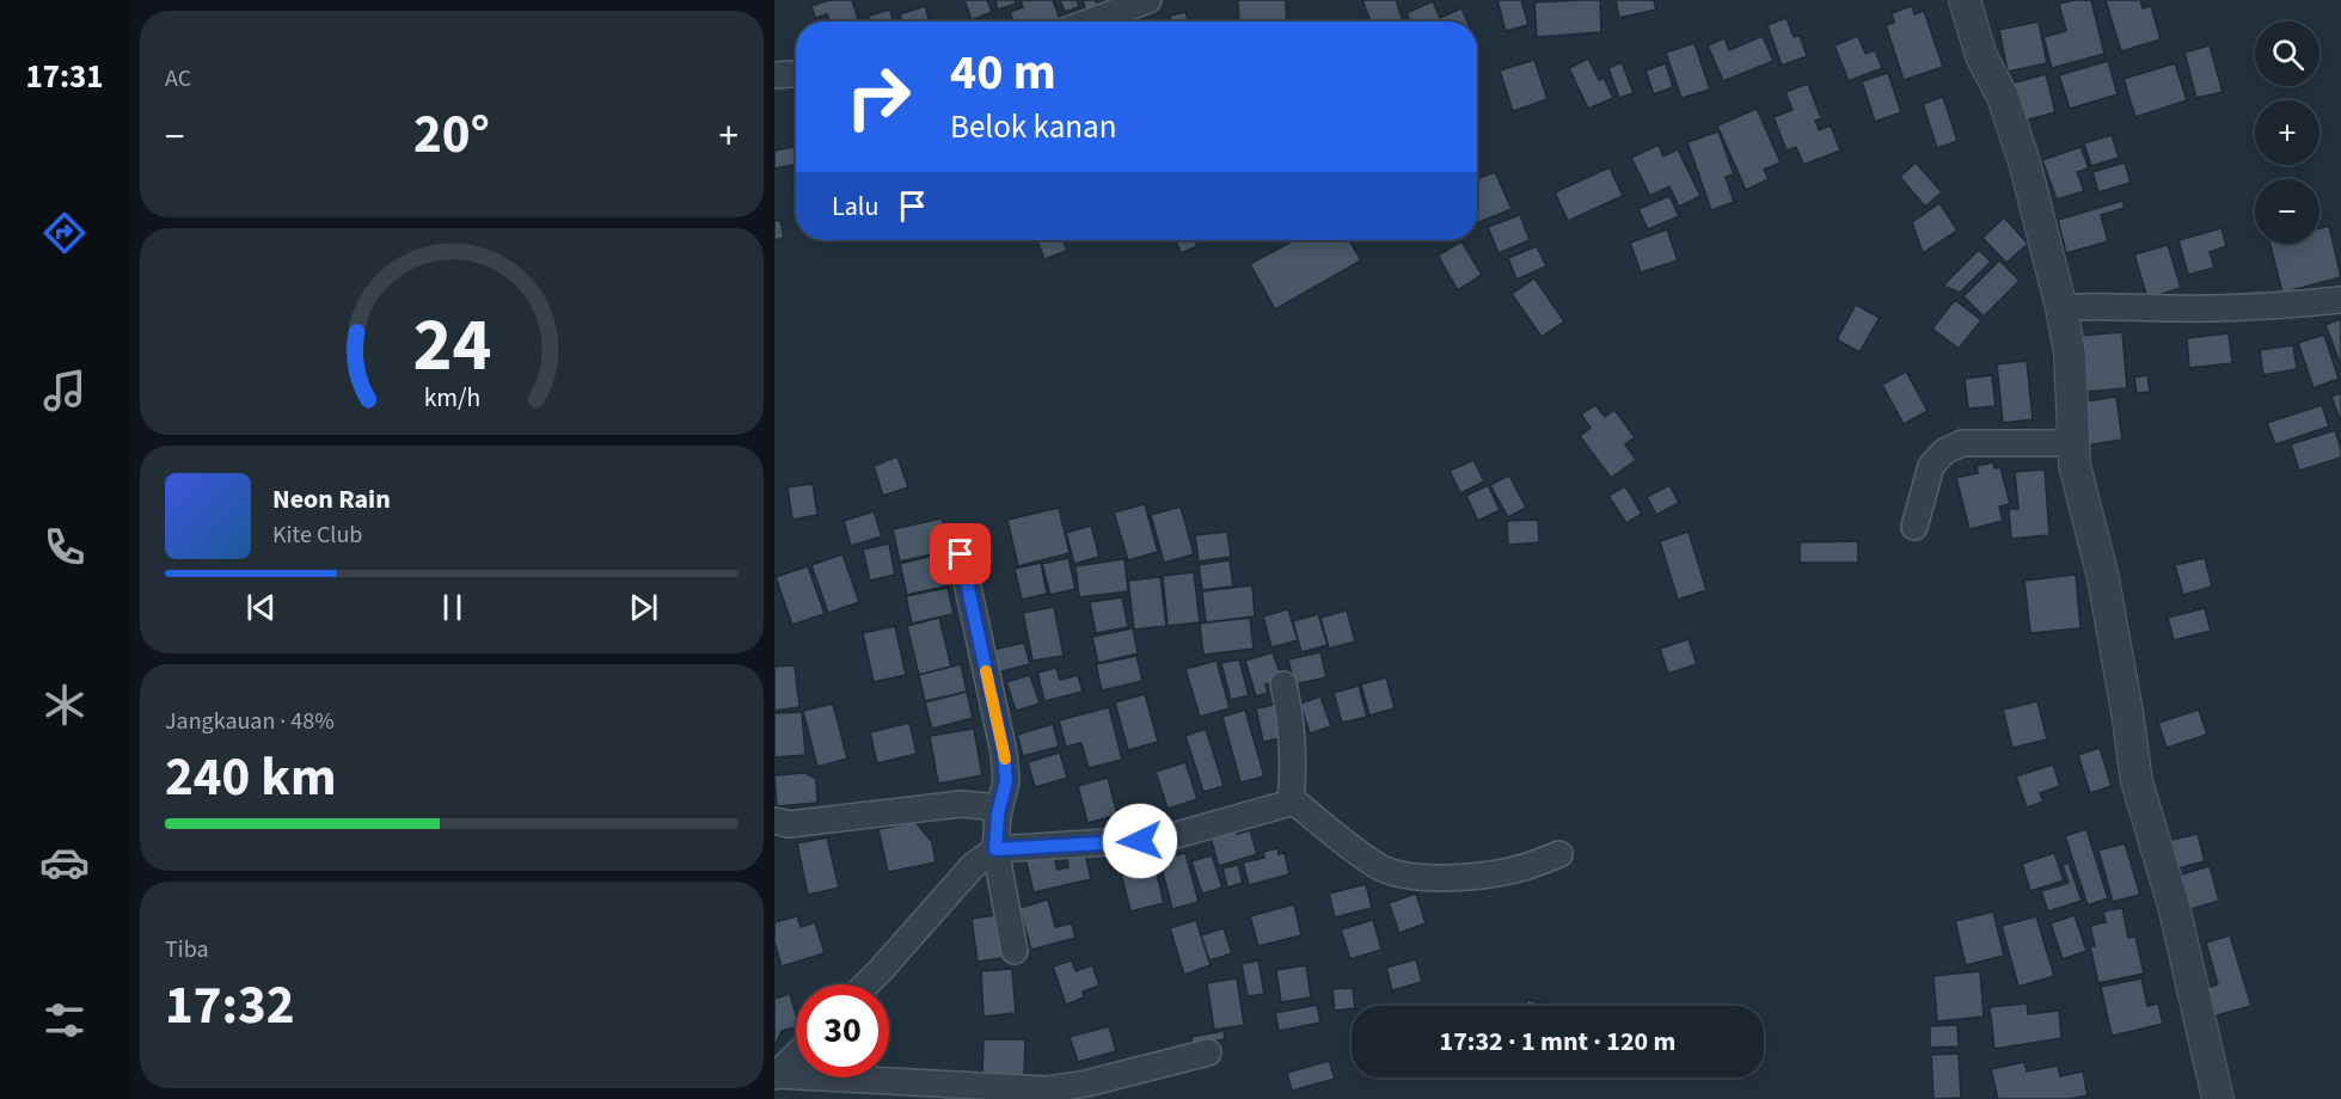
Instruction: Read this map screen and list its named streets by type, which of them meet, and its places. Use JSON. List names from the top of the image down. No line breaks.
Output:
{"page":{"tabs":"17:31","tile":["AC",["Jangkauan · 48%","240 km"],["Tiba","17:32"]],"map_buttons":["+","−"],"turn":["40 m","Belok kanan"],"heat":["−","20°","+"],"then":"Lalu","song":["Neon Rain","Kite Club"],"limit":"30","trip":"17:32 · 1 mnt · 120 m","gauge":["24","km/h"]}}
